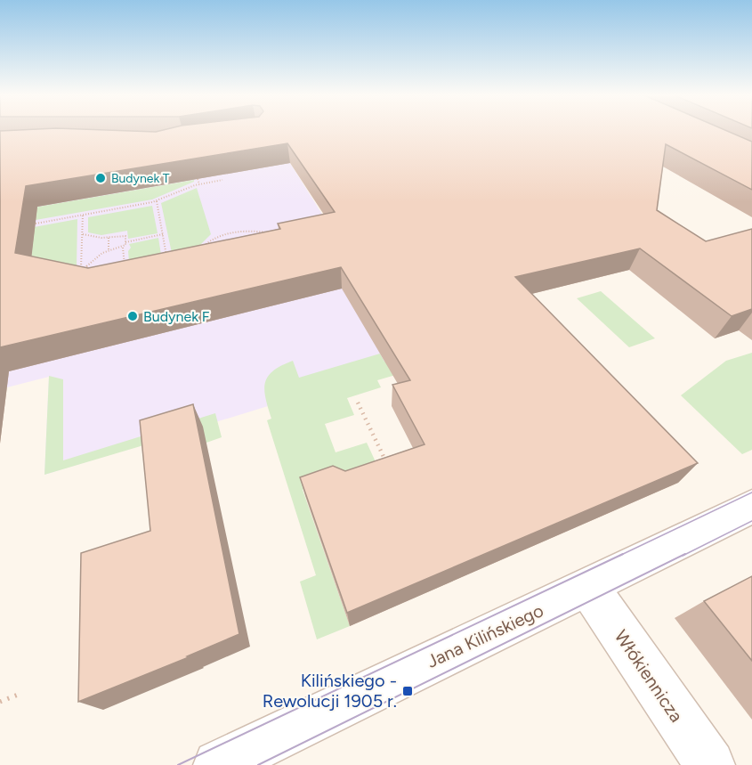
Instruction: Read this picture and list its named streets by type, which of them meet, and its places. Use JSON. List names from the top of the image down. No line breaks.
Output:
{"streets":{"street":["Jana Kilińskiego","Włókiennicza"]},"crossings":[["Jana Kilińskiego","Włókiennicza"]],"places":{"other":["Budynek T","Budynek F"],"transit":["Kilińskiego - Rewolucji 1905 r."]}}
